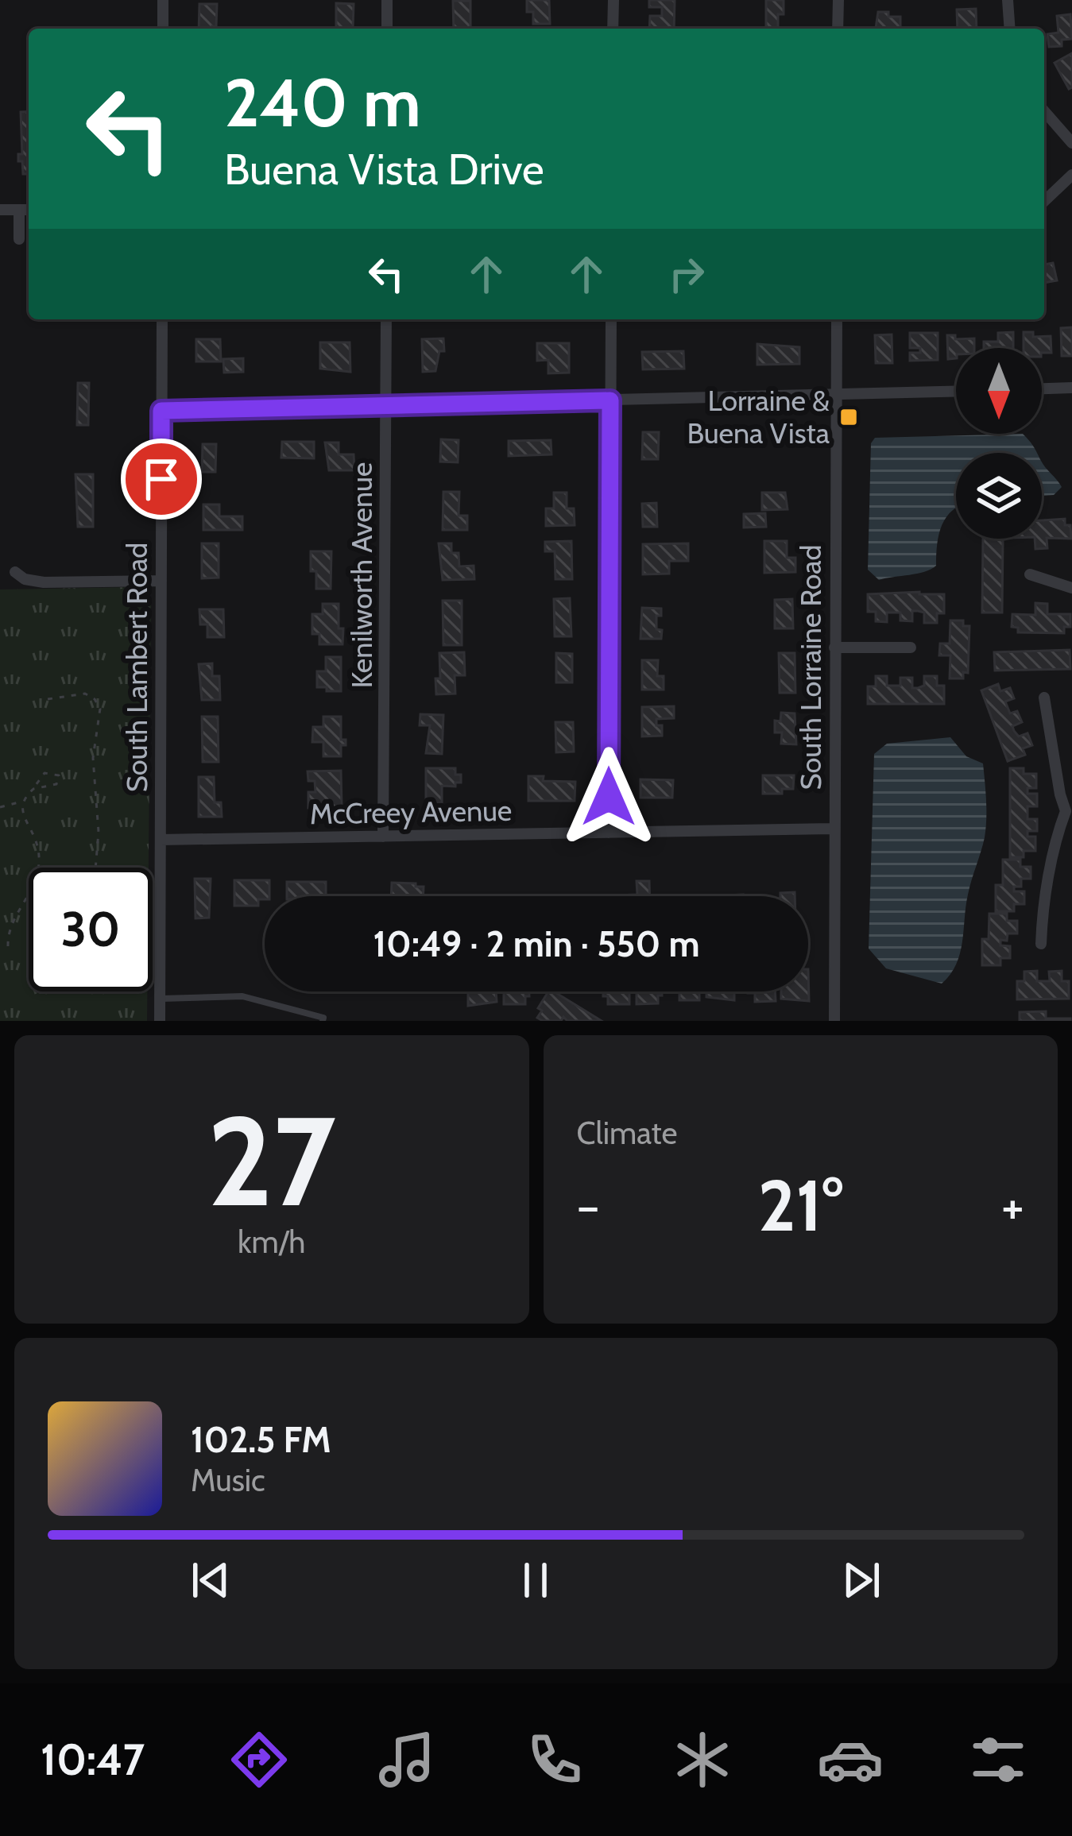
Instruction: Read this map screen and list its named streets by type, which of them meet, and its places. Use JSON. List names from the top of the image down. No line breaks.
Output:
{"streets":{"street":["Kenilworth Avenue","South Lambert Road","South Lorraine Road","McCreey Avenue"]},"crossings":[["Kenilworth Avenue","McCreey Avenue"],["South Lambert Road","McCreey Avenue"],["South Lorraine Road","McCreey Avenue"]],"places":{"transit":["Lorraine & Buena Vista"]},"north":"bottom","page":{"turn":["240 m","Buena Vista Drive"],"limit":"30","trip":"10:49 · 2 min · 550 m","tile":[["27","km/h"],"Climate"],"heat":["−","21°","+"],"song":["102.5 FM","Music"],"tabs":"10:47"}}
